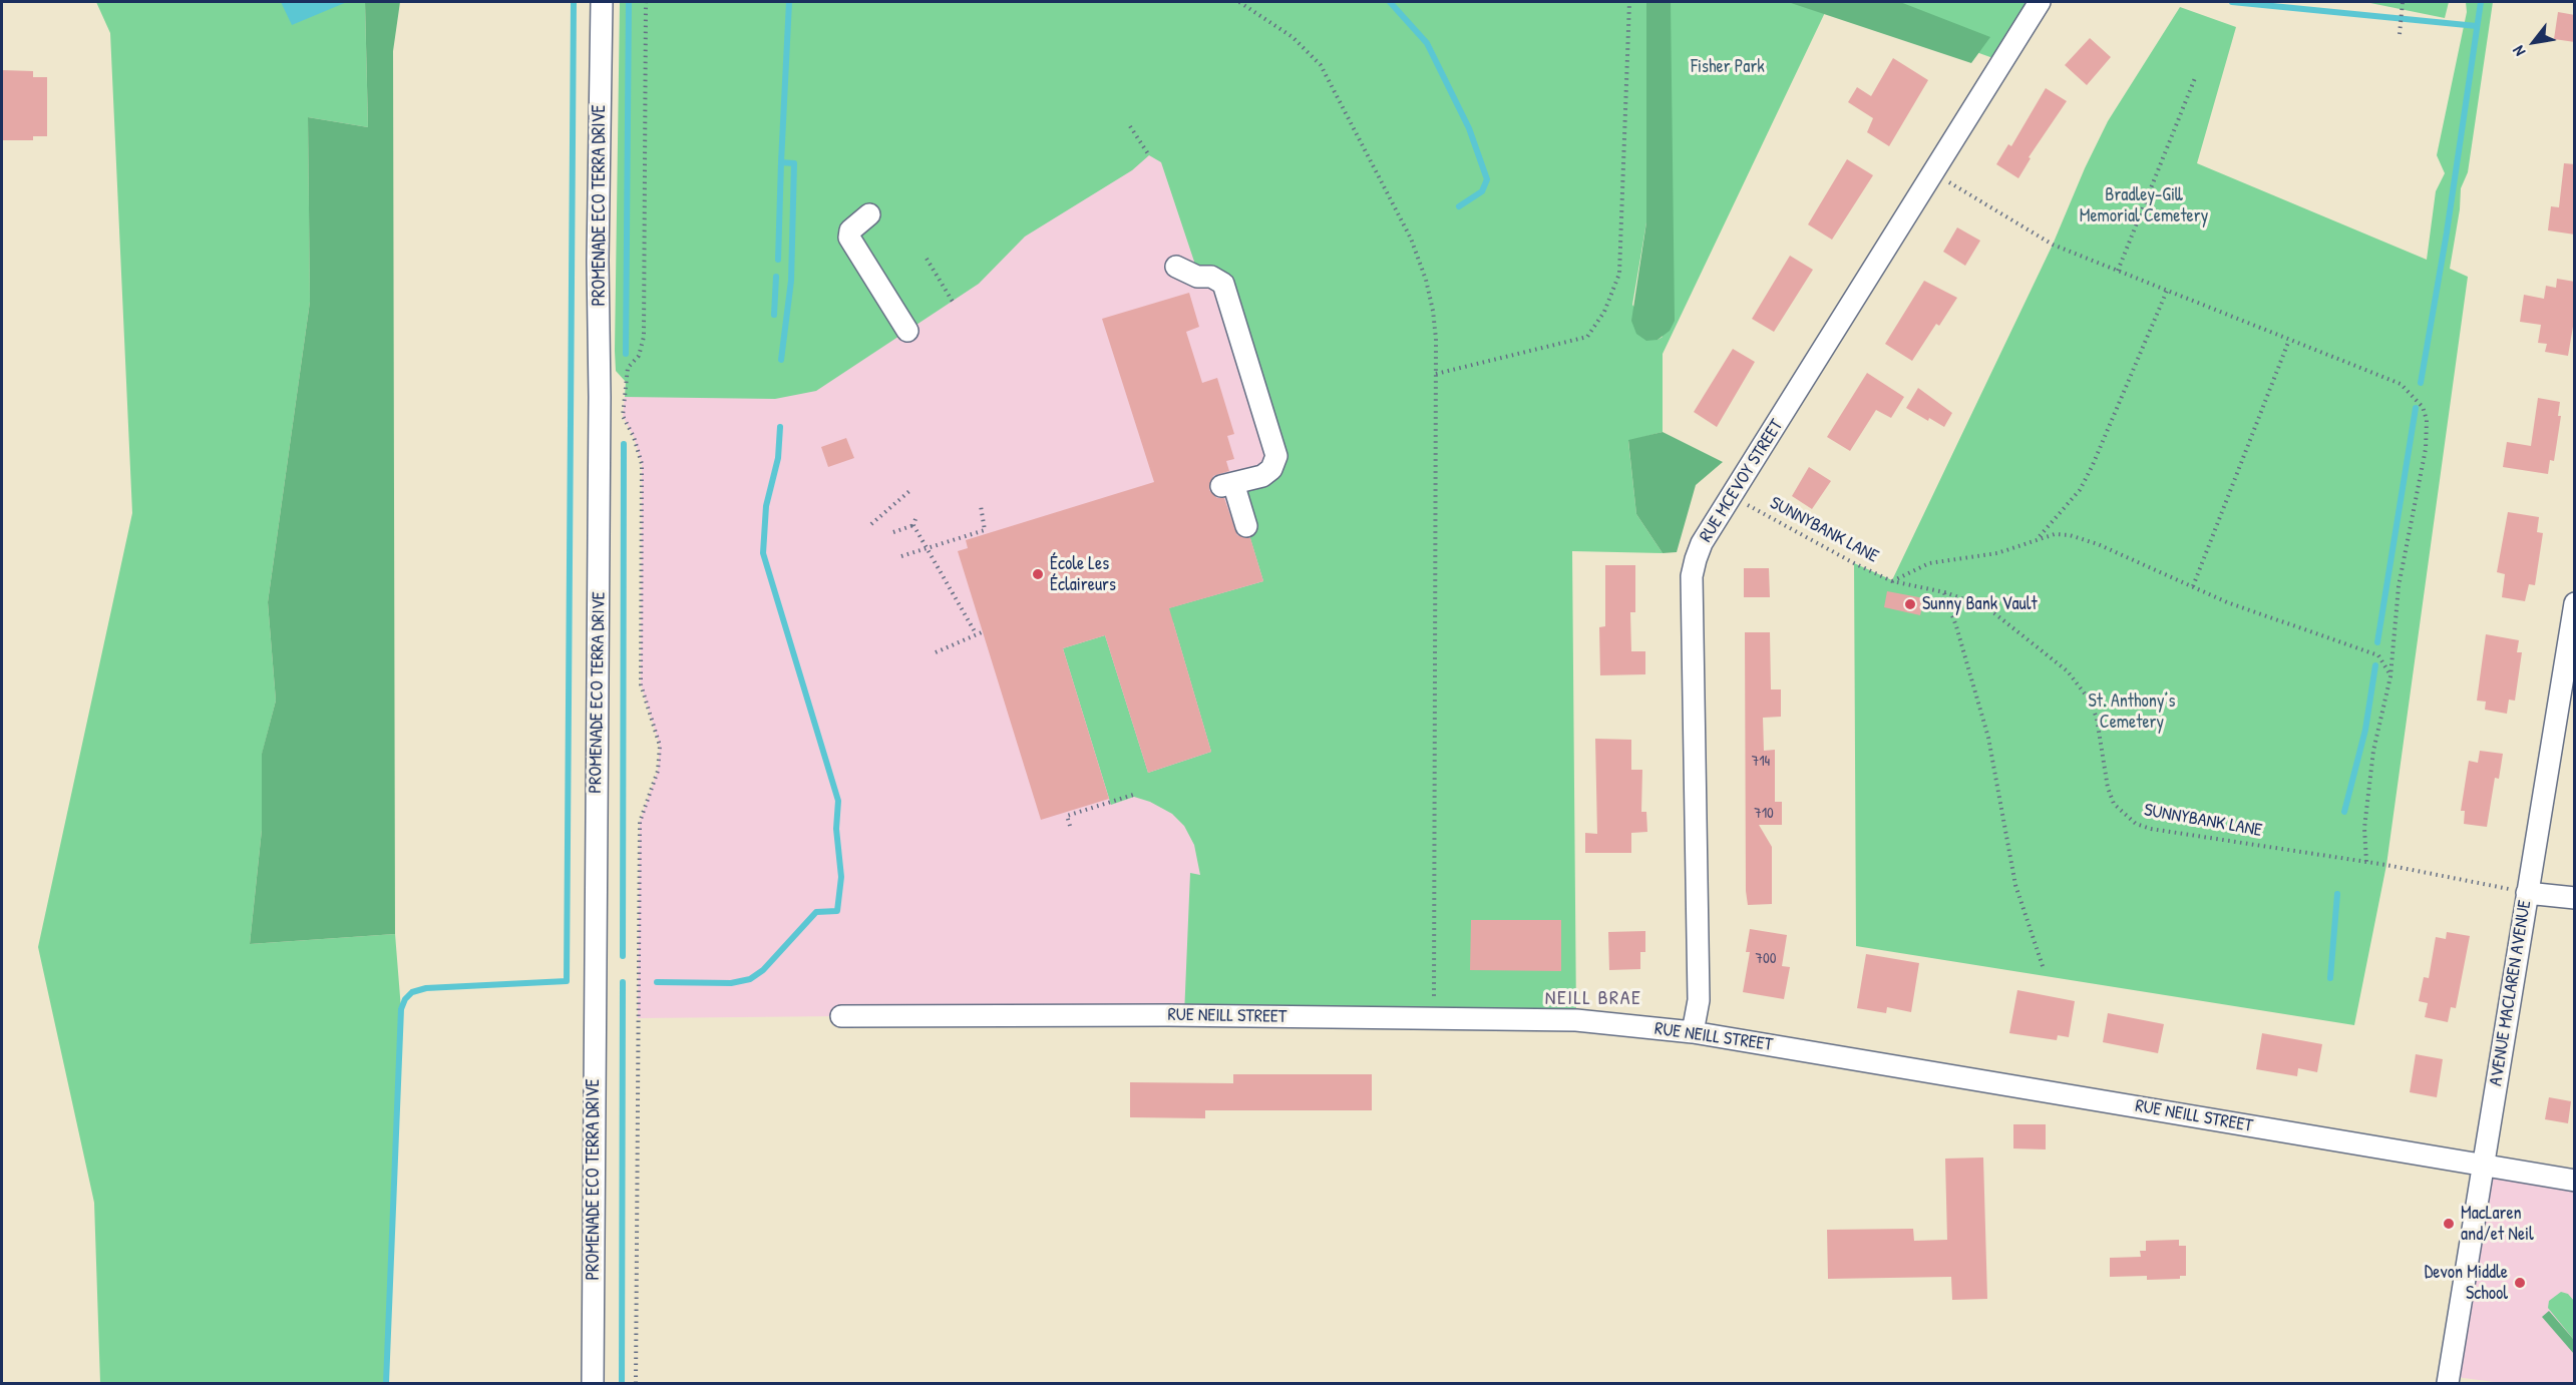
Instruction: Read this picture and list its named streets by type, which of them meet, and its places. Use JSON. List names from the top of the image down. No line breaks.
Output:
{"streets":{"street":["PROMENADE ECO TERRA DRIVE","RUE MCEVOY STREET","AVENUE MACLAREN AVENUE","RUE NEILL STREET"],"path":["SUNNYBANK LANE"]},"crossings":[["RUE MCEVOY STREET","SUNNYBANK LANE"],["RUE MCEVOY STREET","RUE NEILL STREET"],["SUNNYBANK LANE","AVENUE MACLAREN AVENUE"],["AVENUE MACLAREN AVENUE","RUE NEILL STREET"]],"districts":["NEILL BRAE"],"parks":["Fisher Park","Bradley-Gill Memorial Cemetery","St. Anthony’s Cemetery"],"places":["École Les Éclaireurs","Sunny Bank Vault","MacLaren and/et Neil","Devon Middle School"],"house_numbers":["714","710","700"],"north":"bottom left"}
